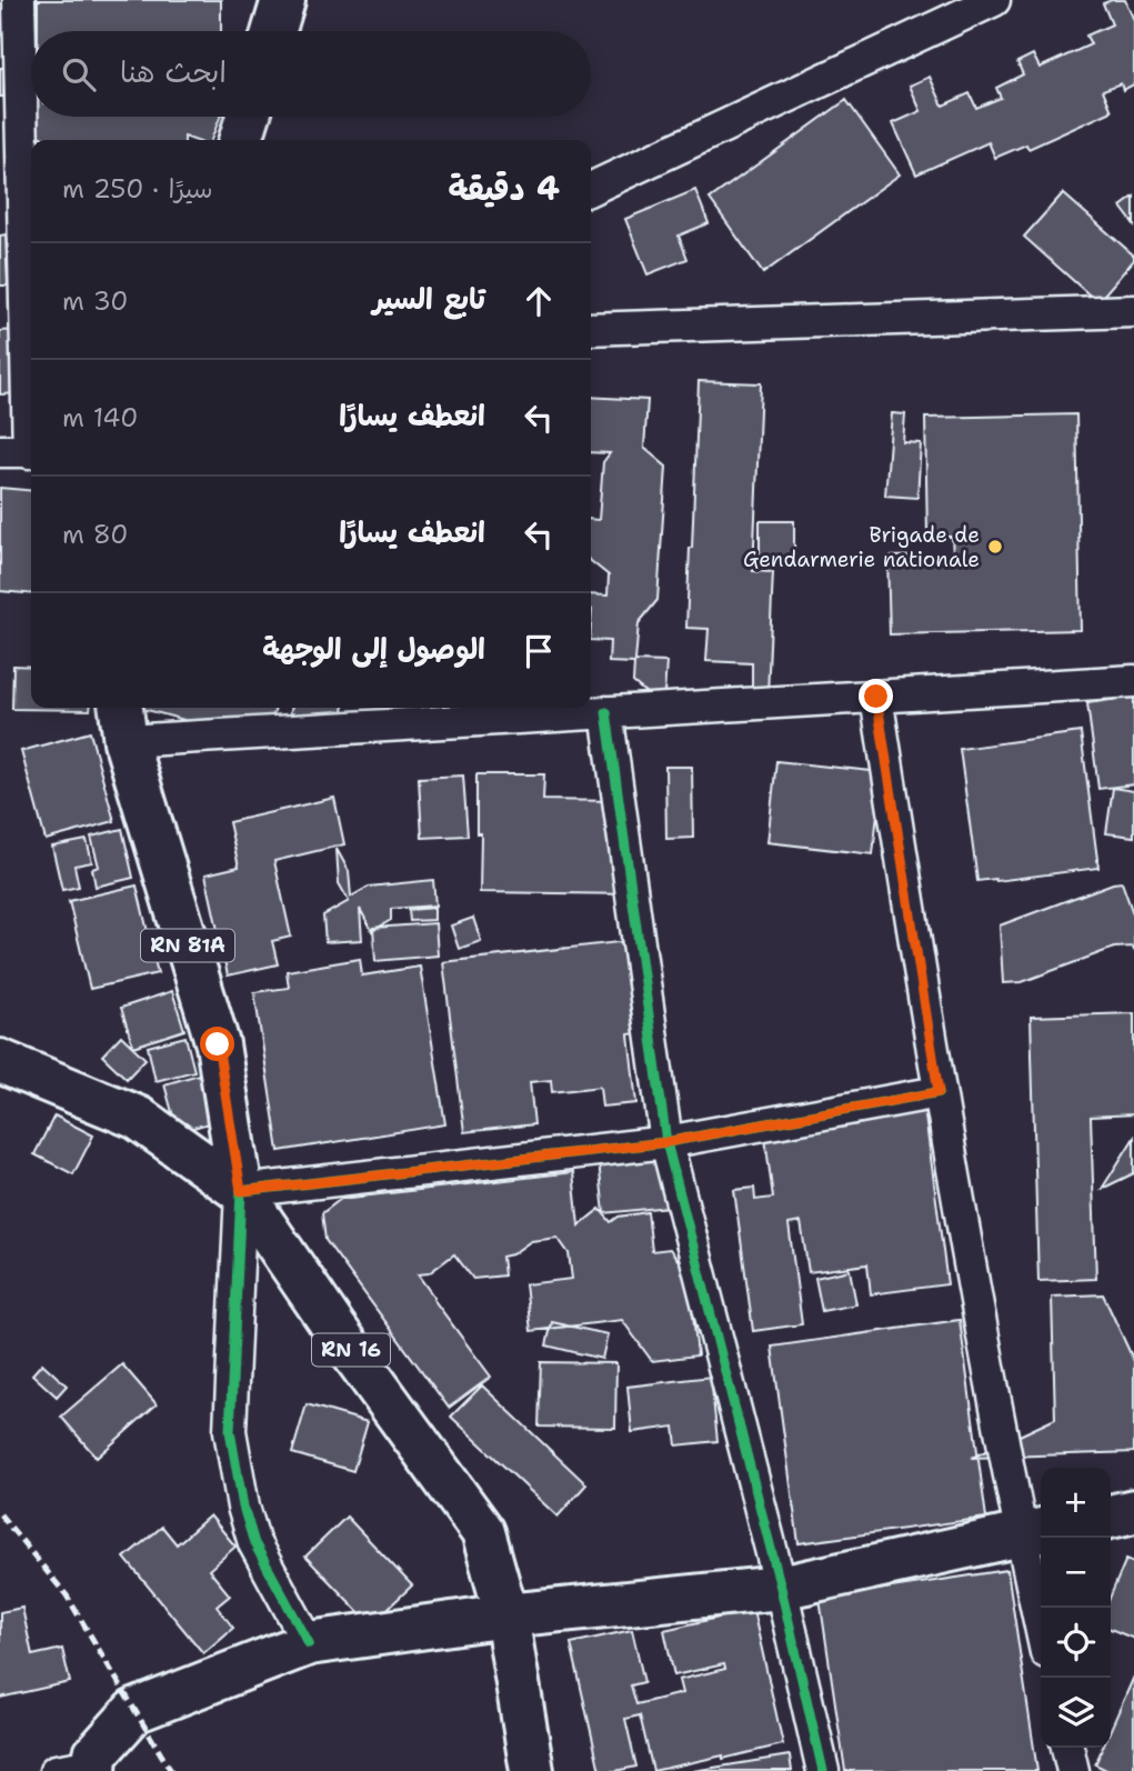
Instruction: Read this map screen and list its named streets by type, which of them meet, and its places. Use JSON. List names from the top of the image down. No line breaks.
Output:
{"streets":{"main road":["RN 81A","RN 16"]},"crossings":[["RN 81A","RN 16"]],"places":["Brigade de Gendarmerie nationale"],"page":{"search":"ابحث هنا","heading":["4 دقيقة","سيرًا · 250 m"],"list":[["تابع السير","30 m"],["انعطف يسارًا","140 m"],["انعطف يسارًا","80 m"],"الوصول إلى الوجهة"],"map_buttons":["+","−"]}}
